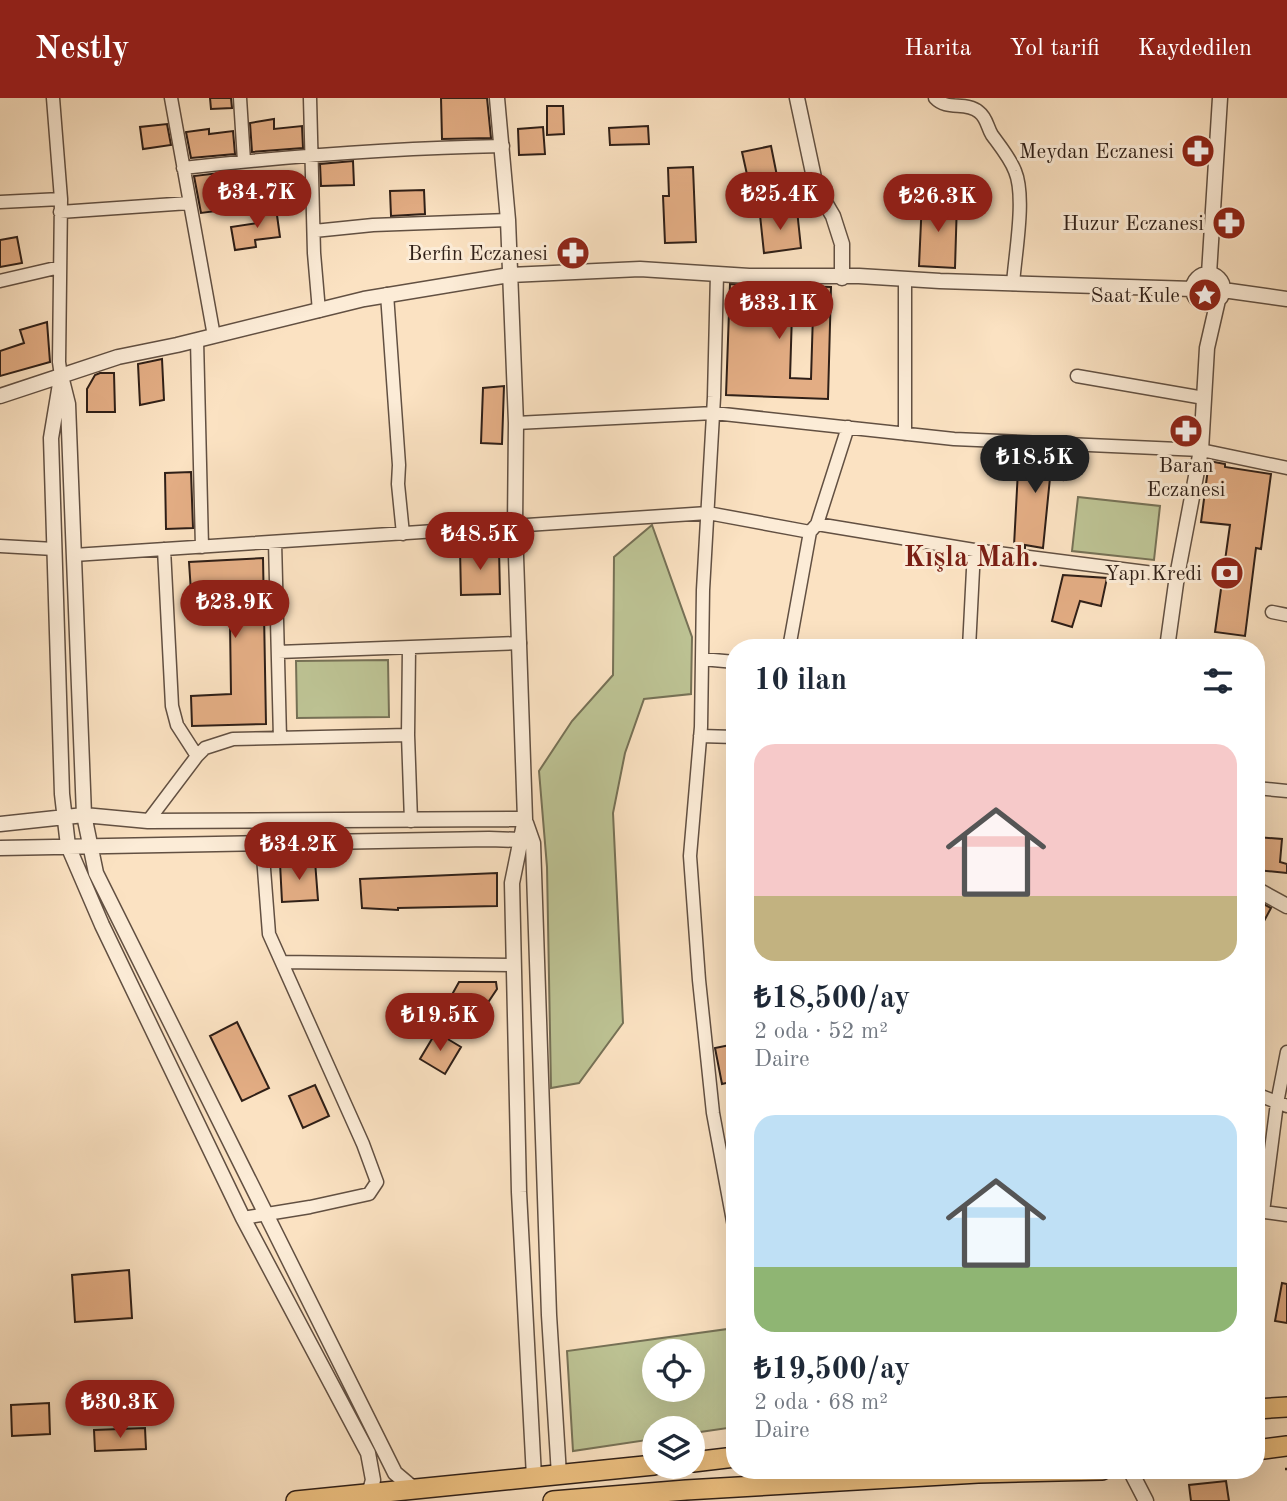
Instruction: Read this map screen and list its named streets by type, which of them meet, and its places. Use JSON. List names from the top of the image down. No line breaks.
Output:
{"districts":["Kışla Mah."],"places":{"pharmacy":["Meydan Eczanesi","Huzur Eczanesi","Berfin Eczanesi","Baran Eczanesi"],"place":["Saat Kule"],"bank":["Yapı Kredi"]},"page":{"header":"Nestly","nav":["Harita","Yol tarifi","Kaydedilen"],"price":["₺34.7K","₺25.4K","₺26.3K","₺33.1K","₺18.5K","₺48.5K","₺23.9K","₺34.2K","₺19.5K","₺30.3K"],"heading":"10 ilan","list":[{"name":"₺18,500/ay","note":"2 oda · 52 m² · Daire"},{"name":"₺19,500/ay","note":"2 oda · 68 m² · Daire"}]}}
